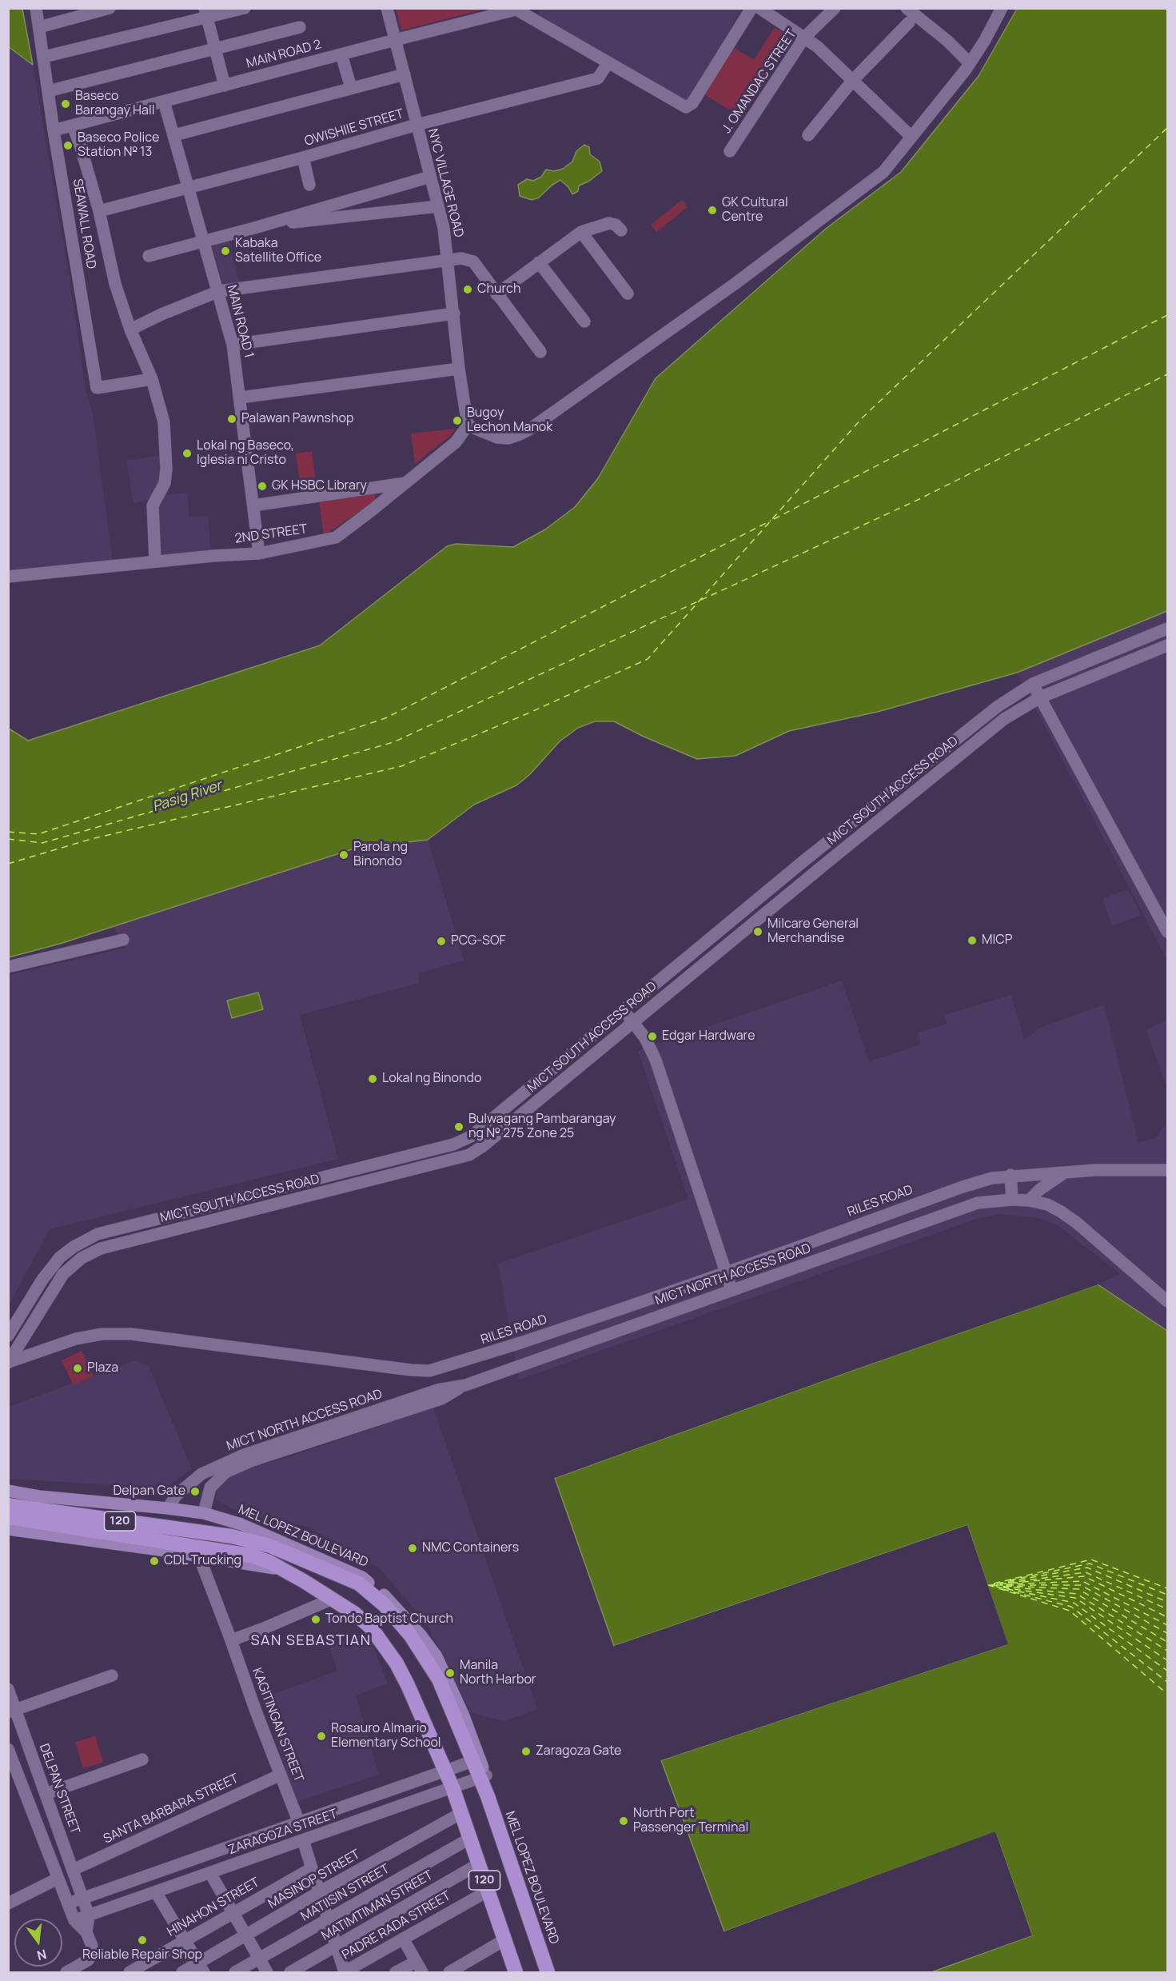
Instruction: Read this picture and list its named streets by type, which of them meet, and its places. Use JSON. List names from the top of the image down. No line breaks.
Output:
{"streets":{"highway":["120","MEL LOPEZ BOULEVARD"],"street":["MAIN ROAD 2","J. OMANDAC STREET","OWISHIIE STREET","NYC VILLAGE ROAD","SEAWALL ROAD","MAIN ROAD 1","2ND STREET","MICT SOUTH ACCESS ROAD","RILES ROAD","MICT NORTH ACCESS ROAD","KAGITINGAN STREET","DELPAN STREET","SANTA BARBARA STREET","ZARAGOZA STREET","MASINOP STREET","MATIISIN STREET","MATIMTIMAN STREET","HINAHON STREET","PADRE RADA STREET"]},"crossings":[["MAIN ROAD 2","NYC VILLAGE ROAD"],["MAIN ROAD 2","SEAWALL ROAD"],["MAIN ROAD 2","MAIN ROAD 1"],["OWISHIIE STREET","NYC VILLAGE ROAD"],["OWISHIIE STREET","MAIN ROAD 1"],["NYC VILLAGE ROAD","2ND STREET"],["MAIN ROAD 1","2ND STREET"],["MICT SOUTH ACCESS ROAD","RILES ROAD"],["MICT NORTH ACCESS ROAD","MEL LOPEZ BOULEVARD"],["MEL LOPEZ BOULEVARD","KAGITINGAN STREET"],["MEL LOPEZ BOULEVARD","ZARAGOZA STREET"],["MEL LOPEZ BOULEVARD","MASINOP STREET"],["MEL LOPEZ BOULEVARD","MATIISIN STREET"],["MEL LOPEZ BOULEVARD","MATIMTIMAN STREET"],["MEL LOPEZ BOULEVARD","PADRE RADA STREET"],["KAGITINGAN STREET","SANTA BARBARA STREET"],["KAGITINGAN STREET","ZARAGOZA STREET"],["DELPAN STREET","SANTA BARBARA STREET"],["DELPAN STREET","ZARAGOZA STREET"]],"districts":["SAN SEBASTIAN"],"water":["Pasig River"],"places":["Baseco Barangay Hall","Baseco Police Station № 13","GK Cultural Centre","Kabaka Satellite Office","Church","Palawan Pawnshop","Bugoy Lechon Manok","Lokal ng Baseco, Iglesia ni Cristo","GK HSBC Library","Parola ng Binondo","Milcare General Merchandise","MICP","PCG-SOF","Edgar Hardware","Lokal ng Binondo","Bulwagang Pambarangay ng № 275 Zone 25","Plaza","Delpan Gate","NMC Containers","CDL Trucking","Tondo Baptist Church","Manila North Harbor","Rosauro Almario Elementary School","Zaragoza Gate","North Port Passenger Terminal","Reliable Repair Shop"],"north":"bottom"}
